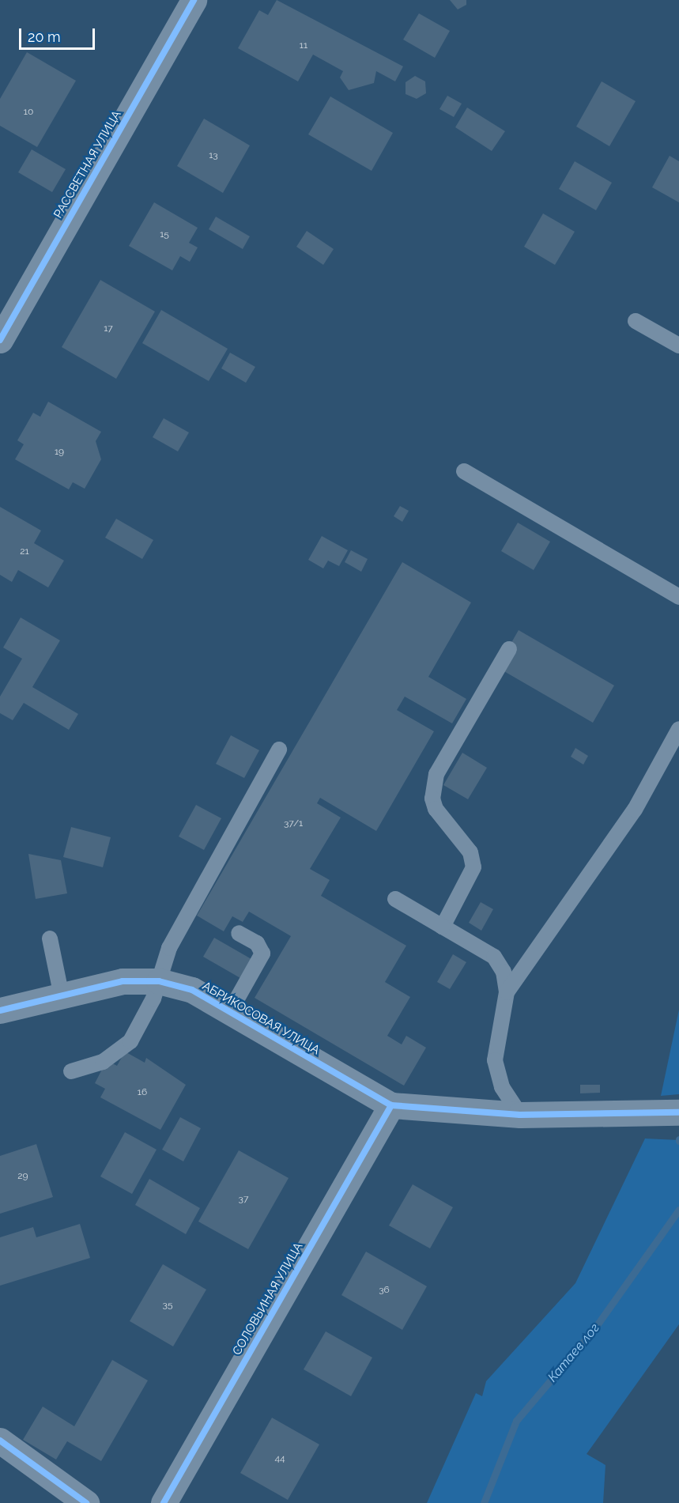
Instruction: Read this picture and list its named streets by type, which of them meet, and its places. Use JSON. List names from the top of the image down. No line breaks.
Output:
{"streets":{"street":["РАССВЕТНАЯ УЛИЦА","АБРИКОСОВАЯ УЛИЦА","СОЛОВЬИНАЯ УЛИЦА"]},"crossings":[["АБРИКОСОВАЯ УЛИЦА","СОЛОВЬИНАЯ УЛИЦА"]],"water":["Катаев лог"],"house_numbers":["11","10","13","15","17","19","21","37/1","16","29","37","36","35","44"],"scale_bar":"20 m"}
